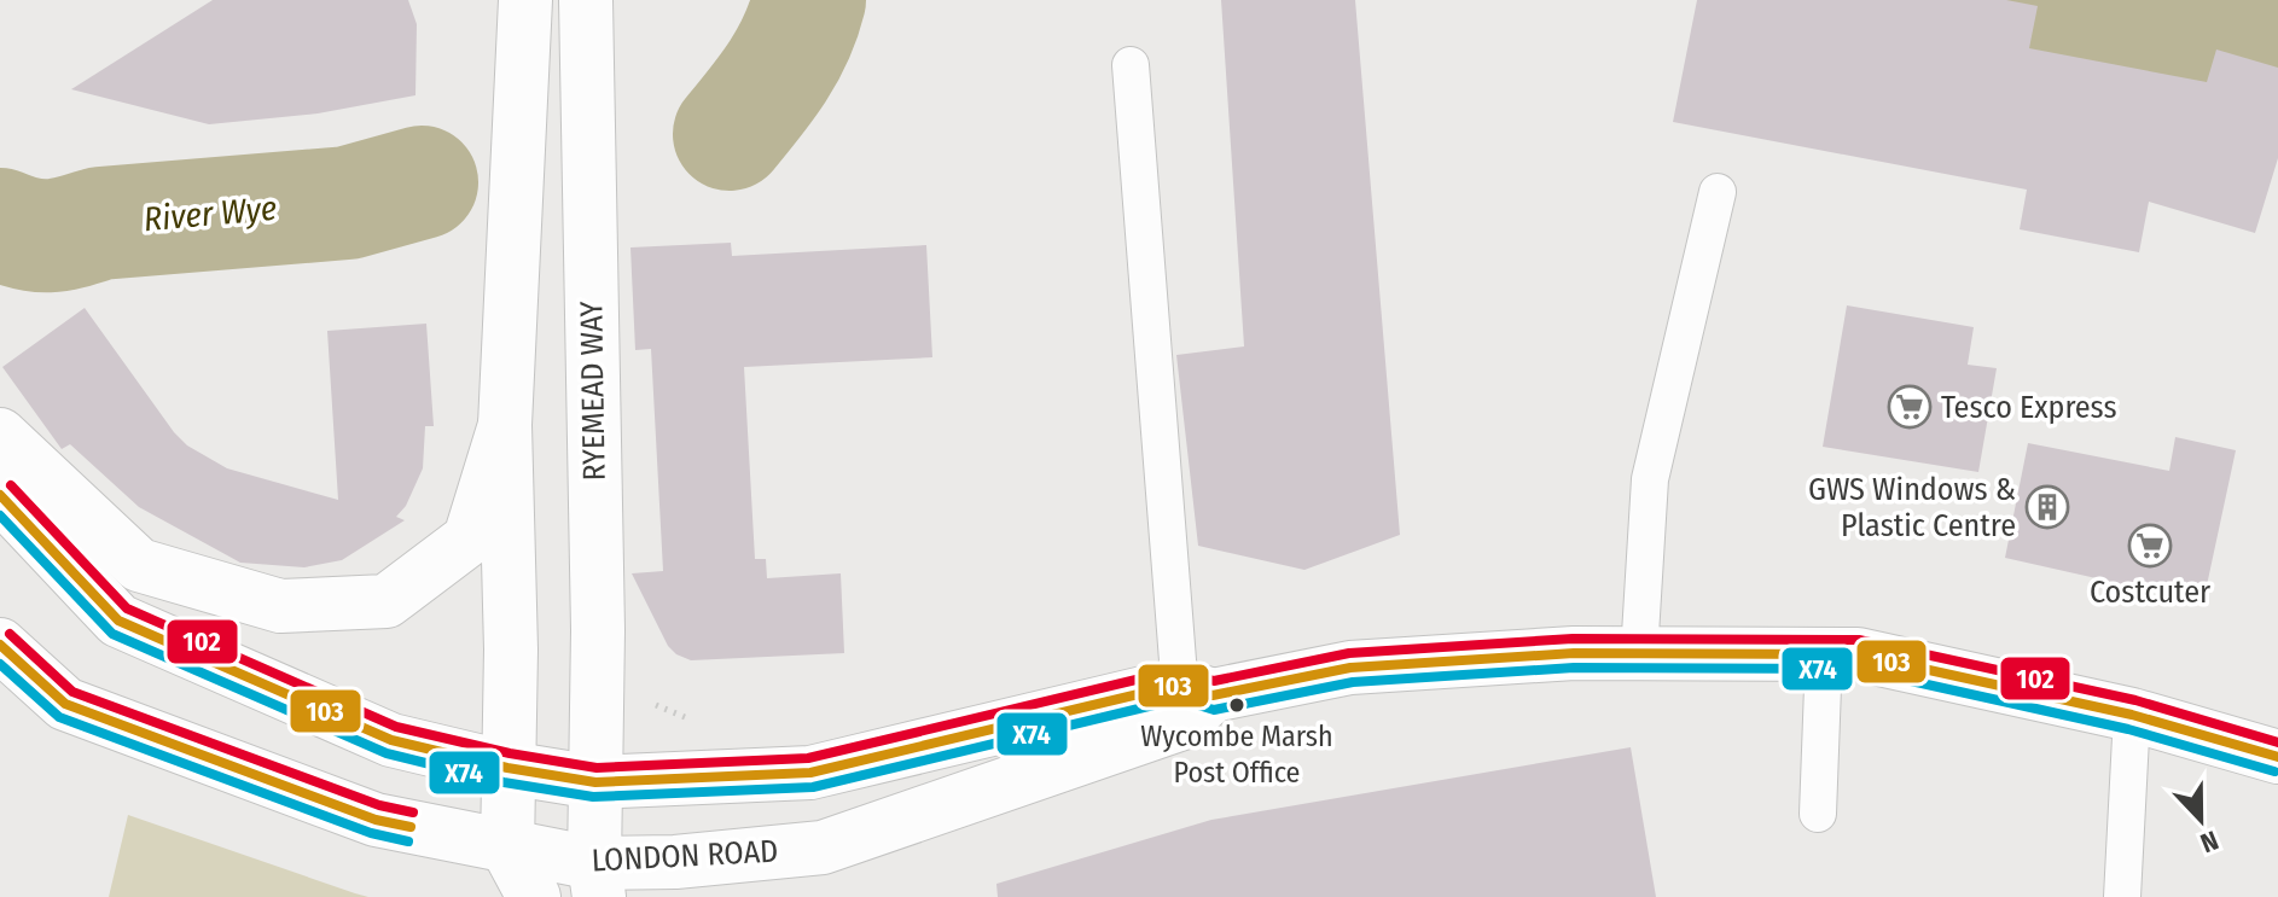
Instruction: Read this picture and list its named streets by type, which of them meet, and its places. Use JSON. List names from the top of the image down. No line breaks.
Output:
{"streets":{"main road":["RYEMEAD WAY","LONDON ROAD"]},"crossings":[["RYEMEAD WAY","LONDON ROAD"]],"water":["River Wye"],"places":{"supermarket":["Tesco Express","Costcuter"],"building":["GWS Windows & Plastic Centre"],"other":["Wycombe Marsh Post Office"]},"lines":["transit line 102","transit line 103","transit line X74"],"north":"bottom"}
